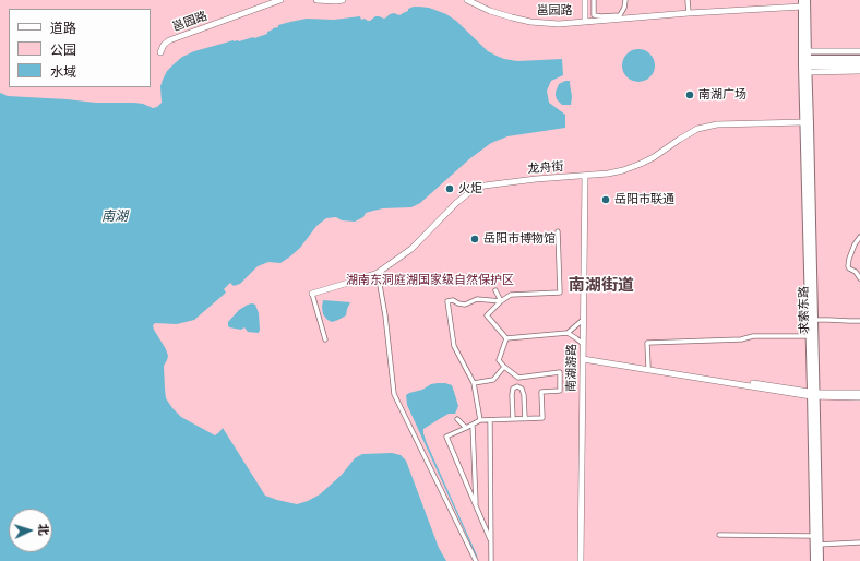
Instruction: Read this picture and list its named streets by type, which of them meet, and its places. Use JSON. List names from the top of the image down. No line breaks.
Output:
{"streets":{"main road":["求索东路"],"street":["邕园路","龙舟街","南湖游路"]},"crossings":[["龙舟街","求索东路"],["龙舟街","南湖游路"]],"districts":["南湖街道"],"water":["南湖"],"parks":["湖南东洞庭湖国家级自然保护区"],"places":["南湖广场","火炬","岳阳市联通","岳阳市博物馆"],"legend":["道路","公园","水域"],"north":"right"}
